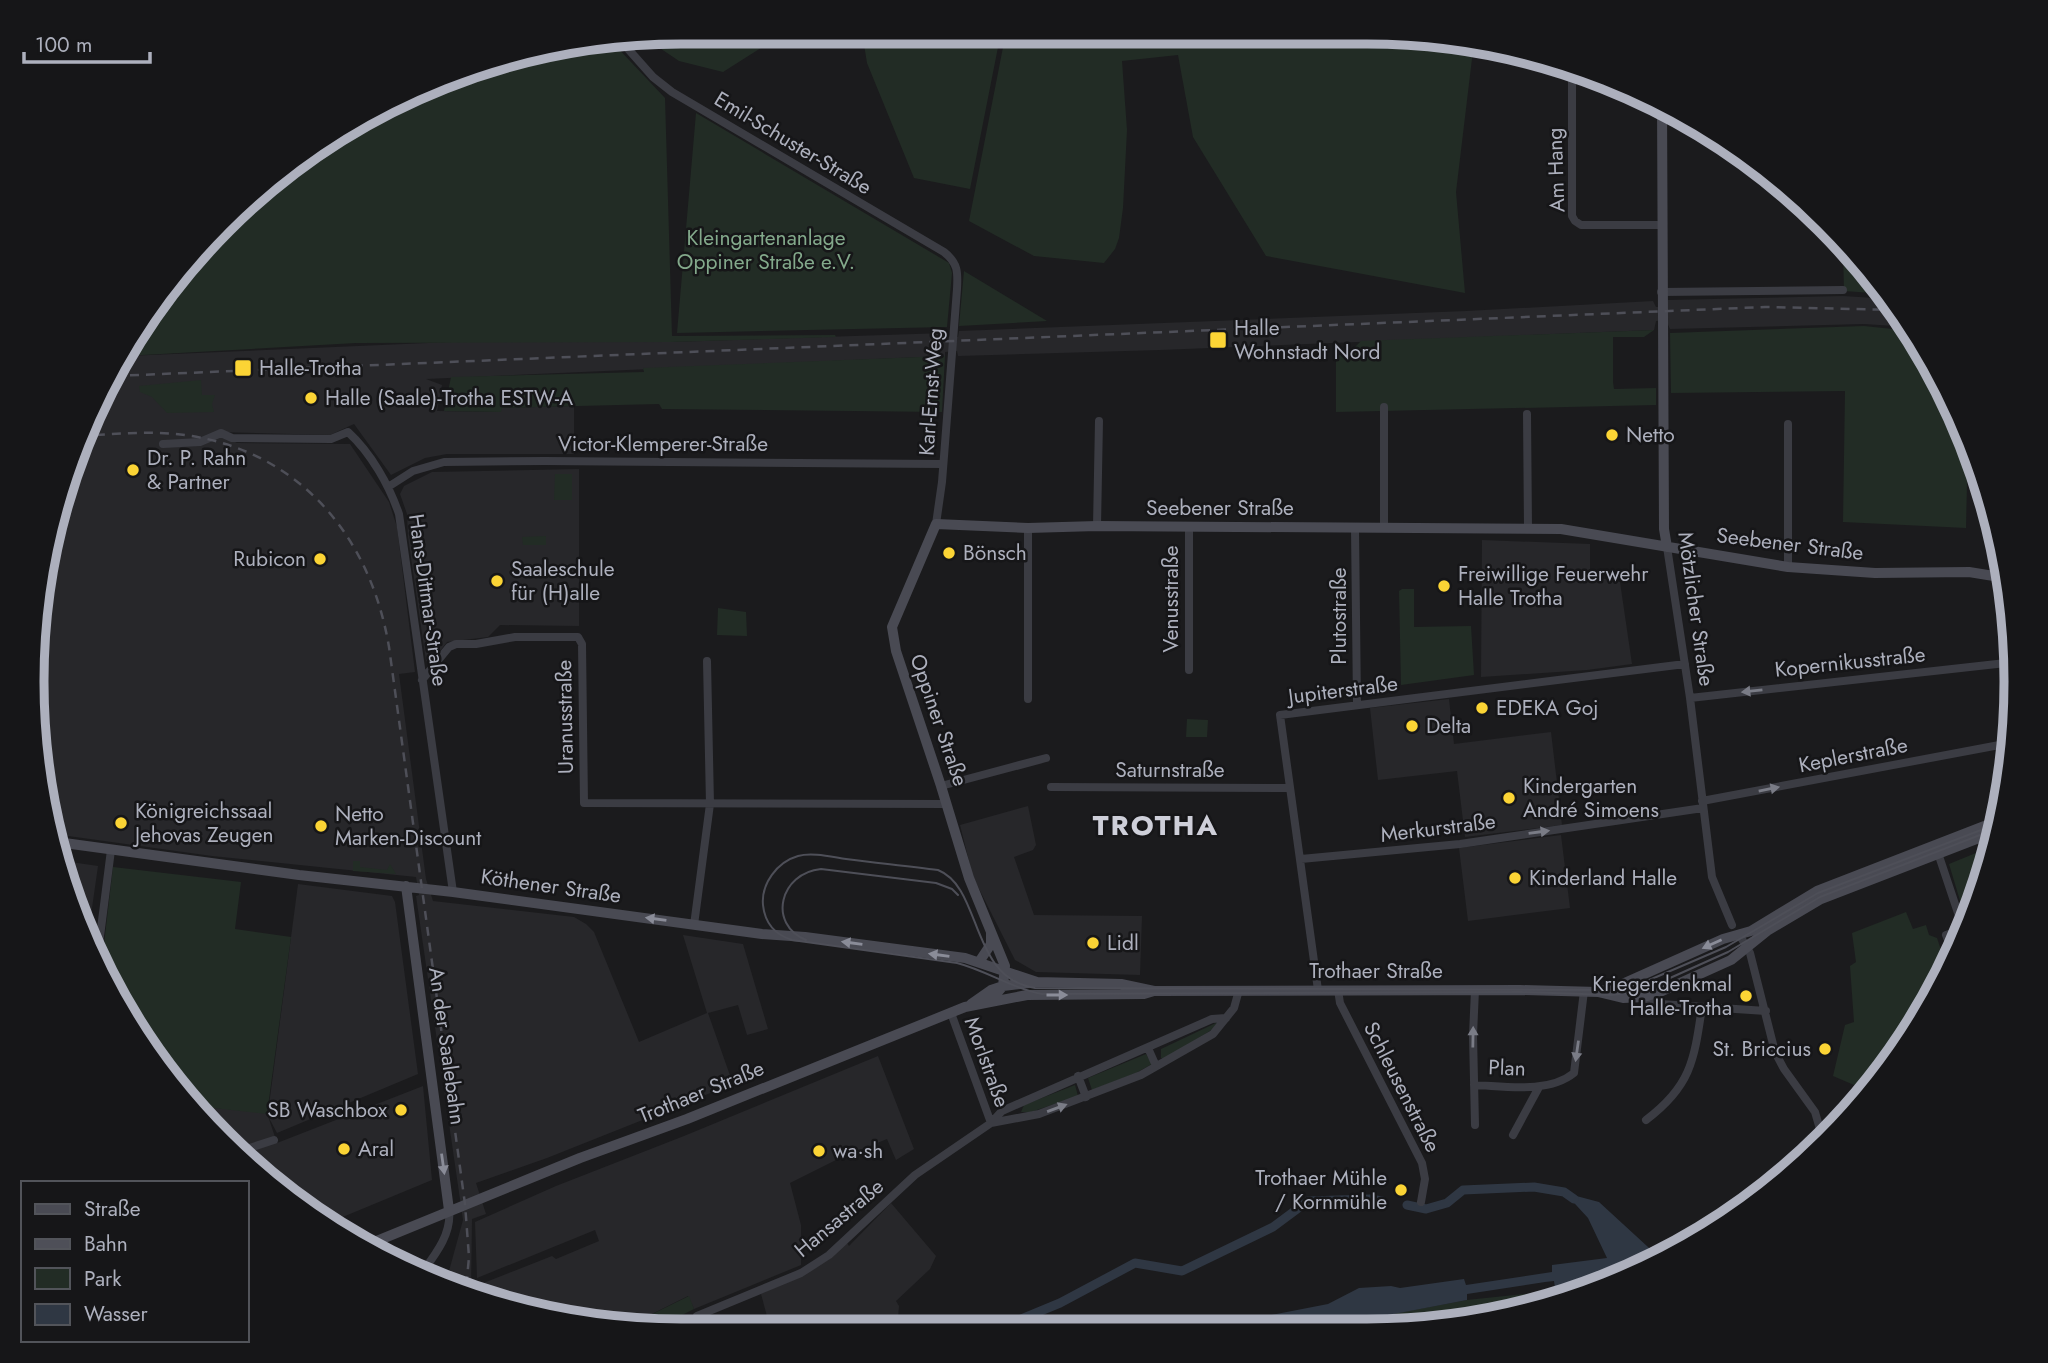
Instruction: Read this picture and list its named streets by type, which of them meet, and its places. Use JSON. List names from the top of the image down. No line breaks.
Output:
{"streets":{"main road":["Seebener Straße","Mötzlicher Straße","Oppiner Straße","Köthener Straße","Trothaer Straße","An der Saalebahn"],"street":["Emil-Schuster-Straße","Am Hang","Karl-Ernst-Weg","Victor-Klemperer-Straße","Venusstraße","Hans-Dittmar-Straße","Plutostraße","Kopernikusstraße","Jupiterstraße","Uranusstraße","Keplerstraße","Saturnstraße","Merkurstraße","Morlstraße","Plan","Schleusenstraße","Hansastraße"]},"crossings":[["Emil-Schuster-Straße","Karl-Ernst-Weg"],["Am Hang","Mötzlicher Straße"],["Karl-Ernst-Weg","Victor-Klemperer-Straße"],["Karl-Ernst-Weg","Seebener Straße"],["Karl-Ernst-Weg","Oppiner Straße"],["Victor-Klemperer-Straße","Hans-Dittmar-Straße"],["Seebener Straße","Venusstraße"],["Seebener Straße","Mötzlicher Straße"],["Seebener Straße","Plutostraße"],["Seebener Straße","Oppiner Straße"],["Hans-Dittmar-Straße","Uranusstraße"],["Hans-Dittmar-Straße","Köthener Straße"],["Mötzlicher Straße","Kopernikusstraße"],["Mötzlicher Straße","Jupiterstraße"],["Mötzlicher Straße","Keplerstraße"],["Mötzlicher Straße","Merkurstraße"],["Mötzlicher Straße","Trothaer Straße"],["Plutostraße","Jupiterstraße"],["Jupiterstraße","Saturnstraße"],["Jupiterstraße","Merkurstraße"],["Jupiterstraße","Trothaer Straße"],["Uranusstraße","Oppiner Straße"],["Oppiner Straße","Köthener Straße"],["Keplerstraße","Merkurstraße"],["Köthener Straße","Trothaer Straße"],["Köthener Straße","An der Saalebahn"],["Trothaer Straße","An der Saalebahn"],["Trothaer Straße","Morlstraße"],["Trothaer Straße","Schleusenstraße"],["Morlstraße","Hansastraße"]],"one_way":["Kopernikusstraße","Keplerstraße","Merkurstraße","Köthener Straße","An der Saalebahn"],"districts":["TROTHA"],"parks":["Kleingartenanlage Oppiner Straße e.V."],"places":{"transit":["Halle Wohnstadt Nord","Halle-Trotha"],"other":["Halle (Saale)-Trotha ESTW-A","Netto","Dr. P. Rahn & Partner","Bönsch","Rubicon","Saaleschule für (H)alle","Freiwillige Feuerwehr Halle Trotha","EDEKA Goj","Delta","Kindergarten André Simoens","Königreichssaal Jehovas Zeugen","Netto Marken-Discount","Kinderland Halle","Lidl","Kriegerdenkmal Halle-Trotha","St. Briccius","SB Waschbox","Aral","wa·sh","Trothaer Mühle / Kornmühle"]},"legend":["Straße","Bahn","Park","Wasser"],"scale_bar":"100 m"}
